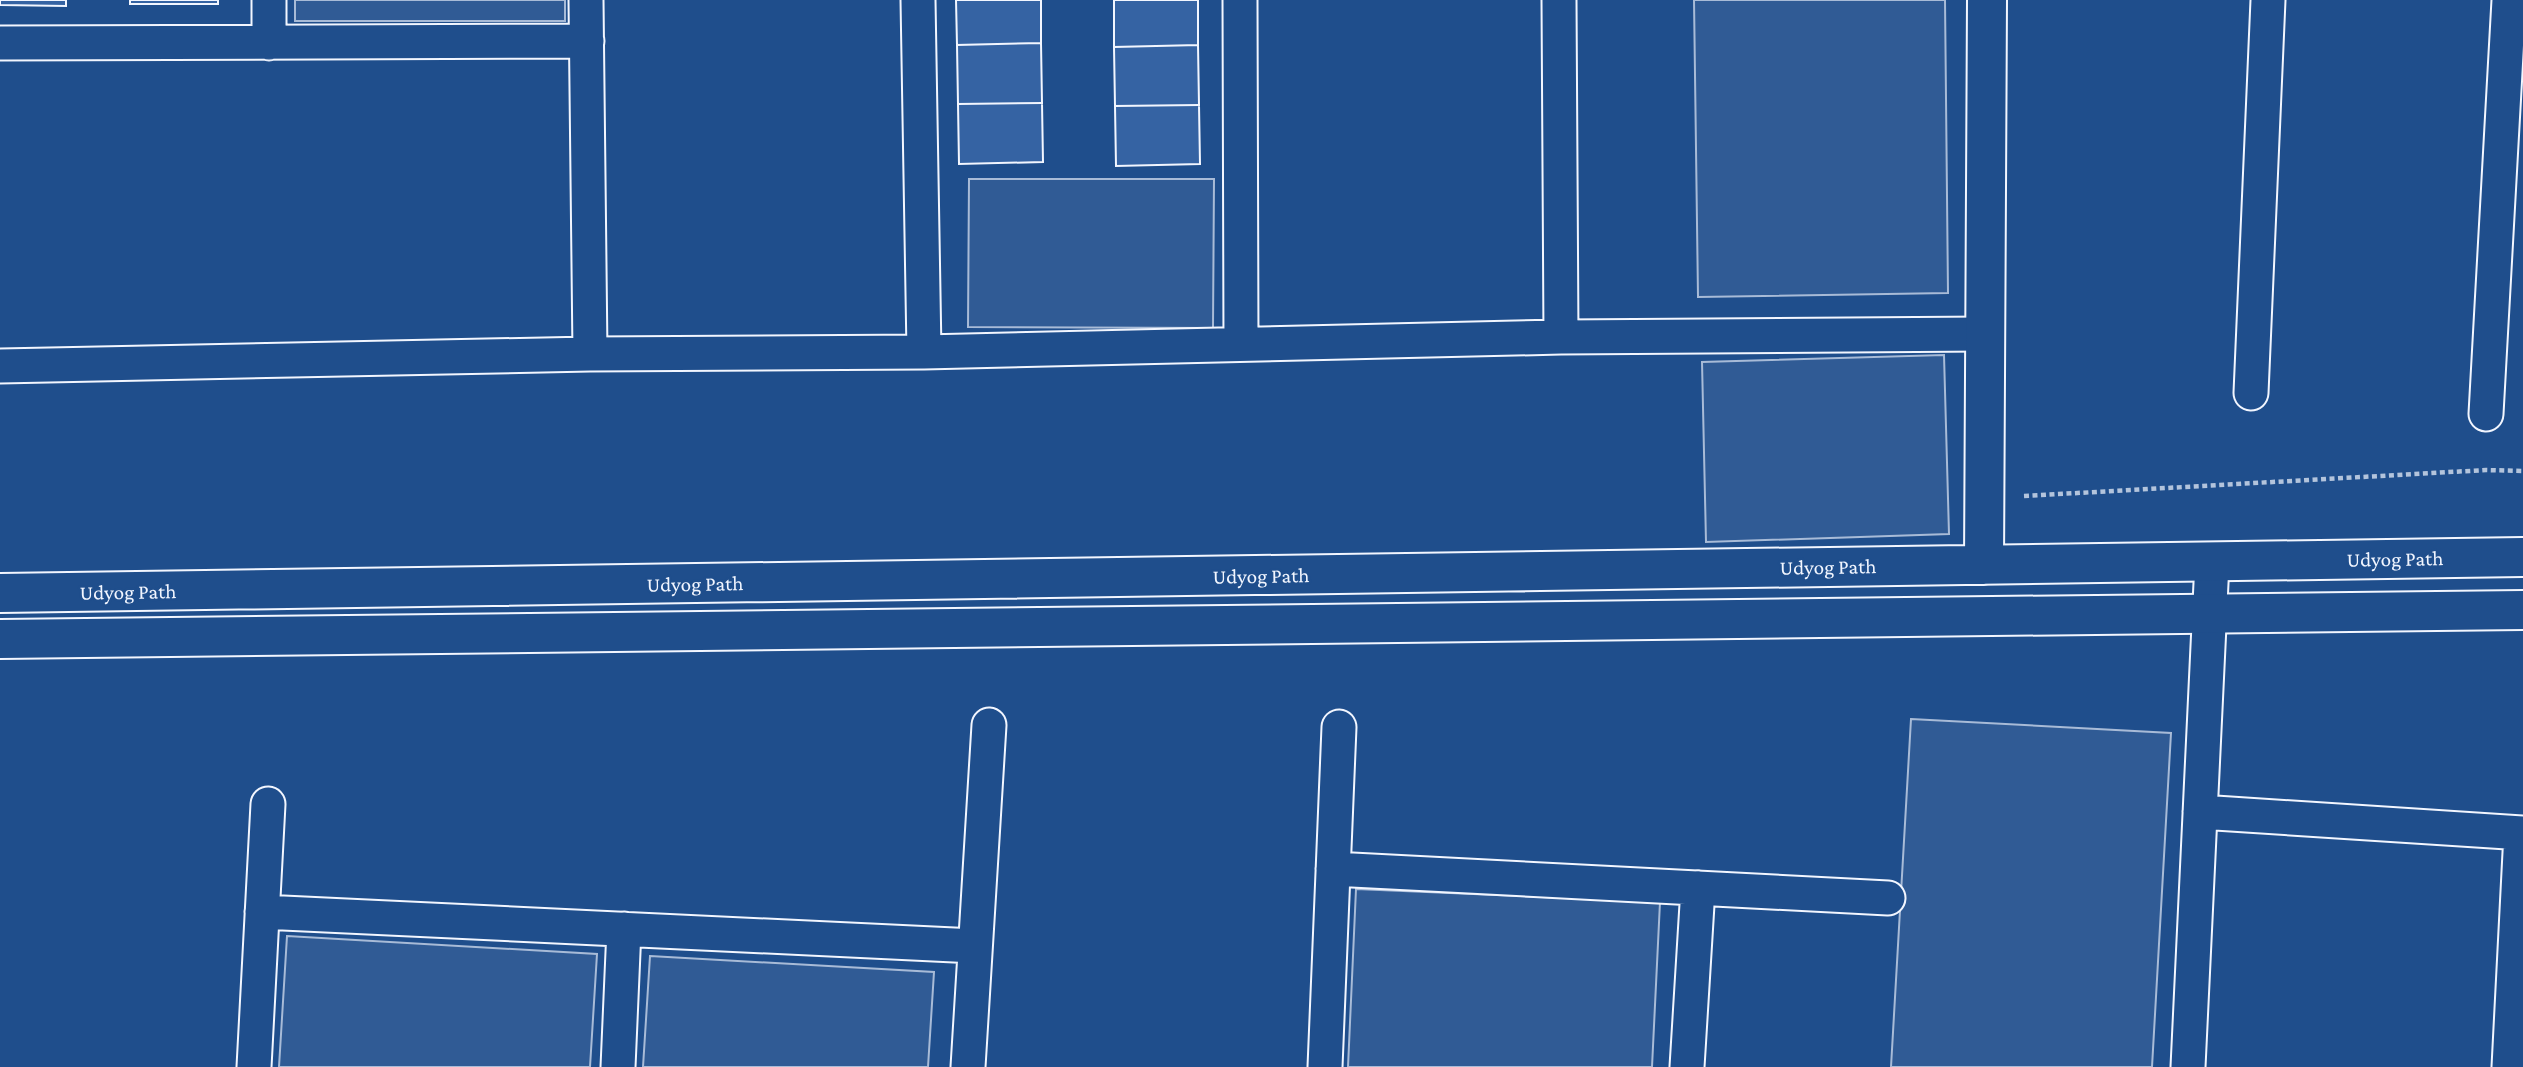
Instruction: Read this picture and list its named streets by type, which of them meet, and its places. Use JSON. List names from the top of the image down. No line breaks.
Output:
{"streets":{"main road":["Udyog Path"]}}
